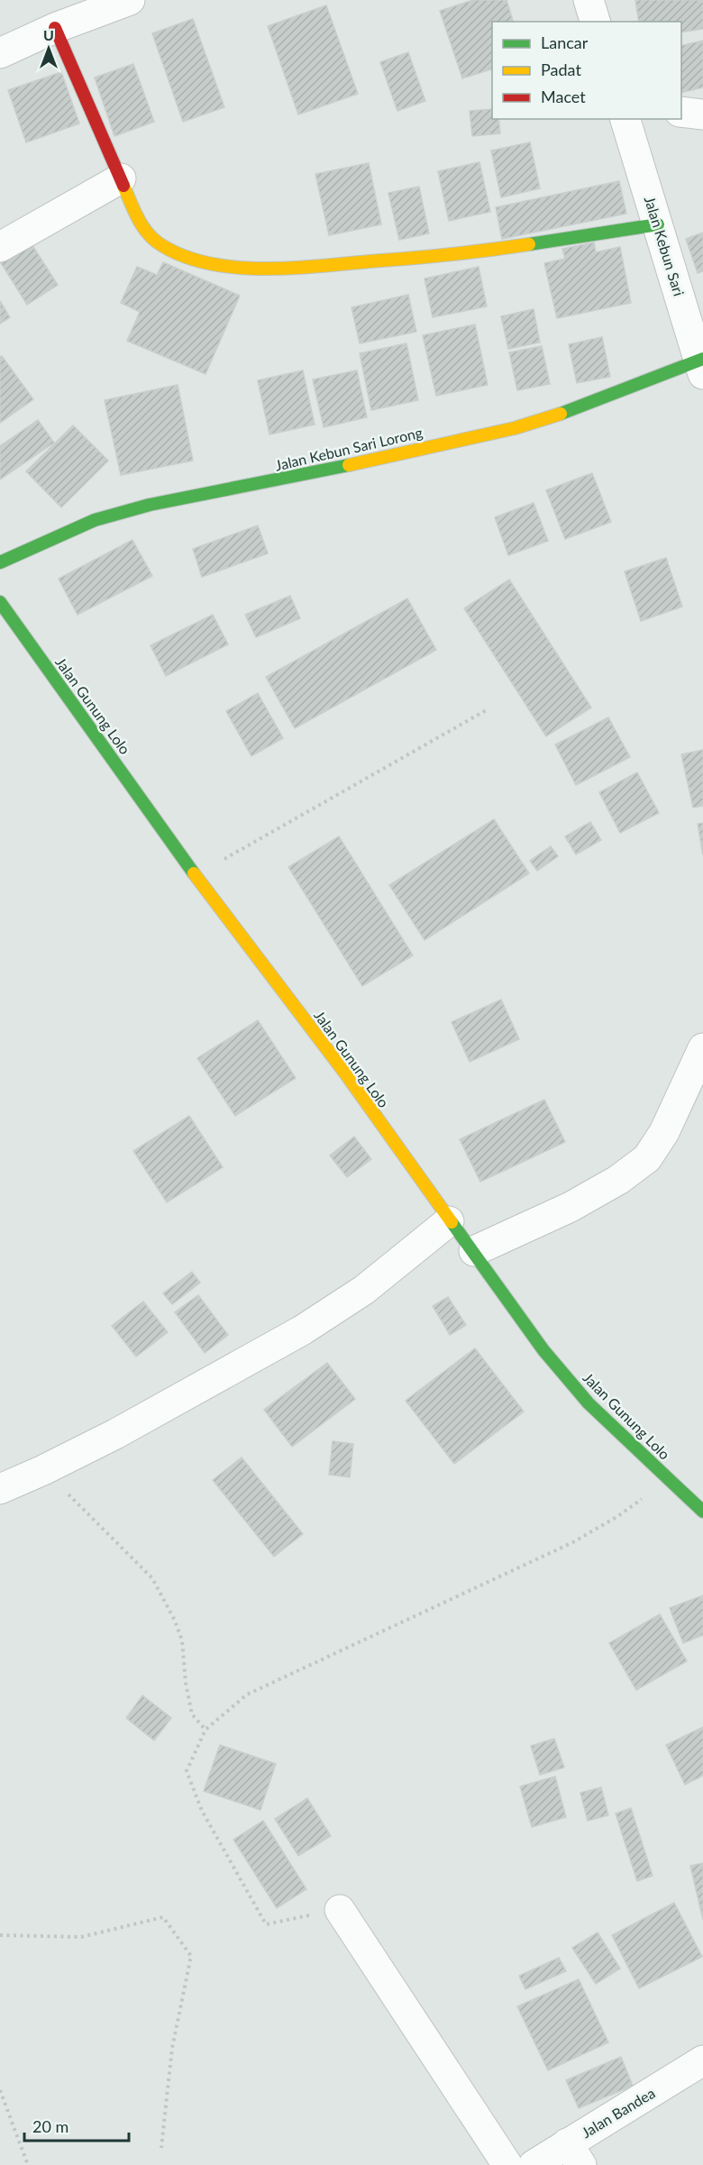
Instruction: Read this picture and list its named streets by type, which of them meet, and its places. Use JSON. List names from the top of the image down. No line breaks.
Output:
{"streets":{"street":["Jalan Kebun Sari","Jalan Kebun Sari Lorong","Jalan Gunung Lolo","Jalan Bandea"]},"crossings":[["Jalan Kebun Sari","Jalan Kebun Sari Lorong"]],"legend":["Lancar","Padat","Macet"],"scale_bar":"20 m","north":"top"}
